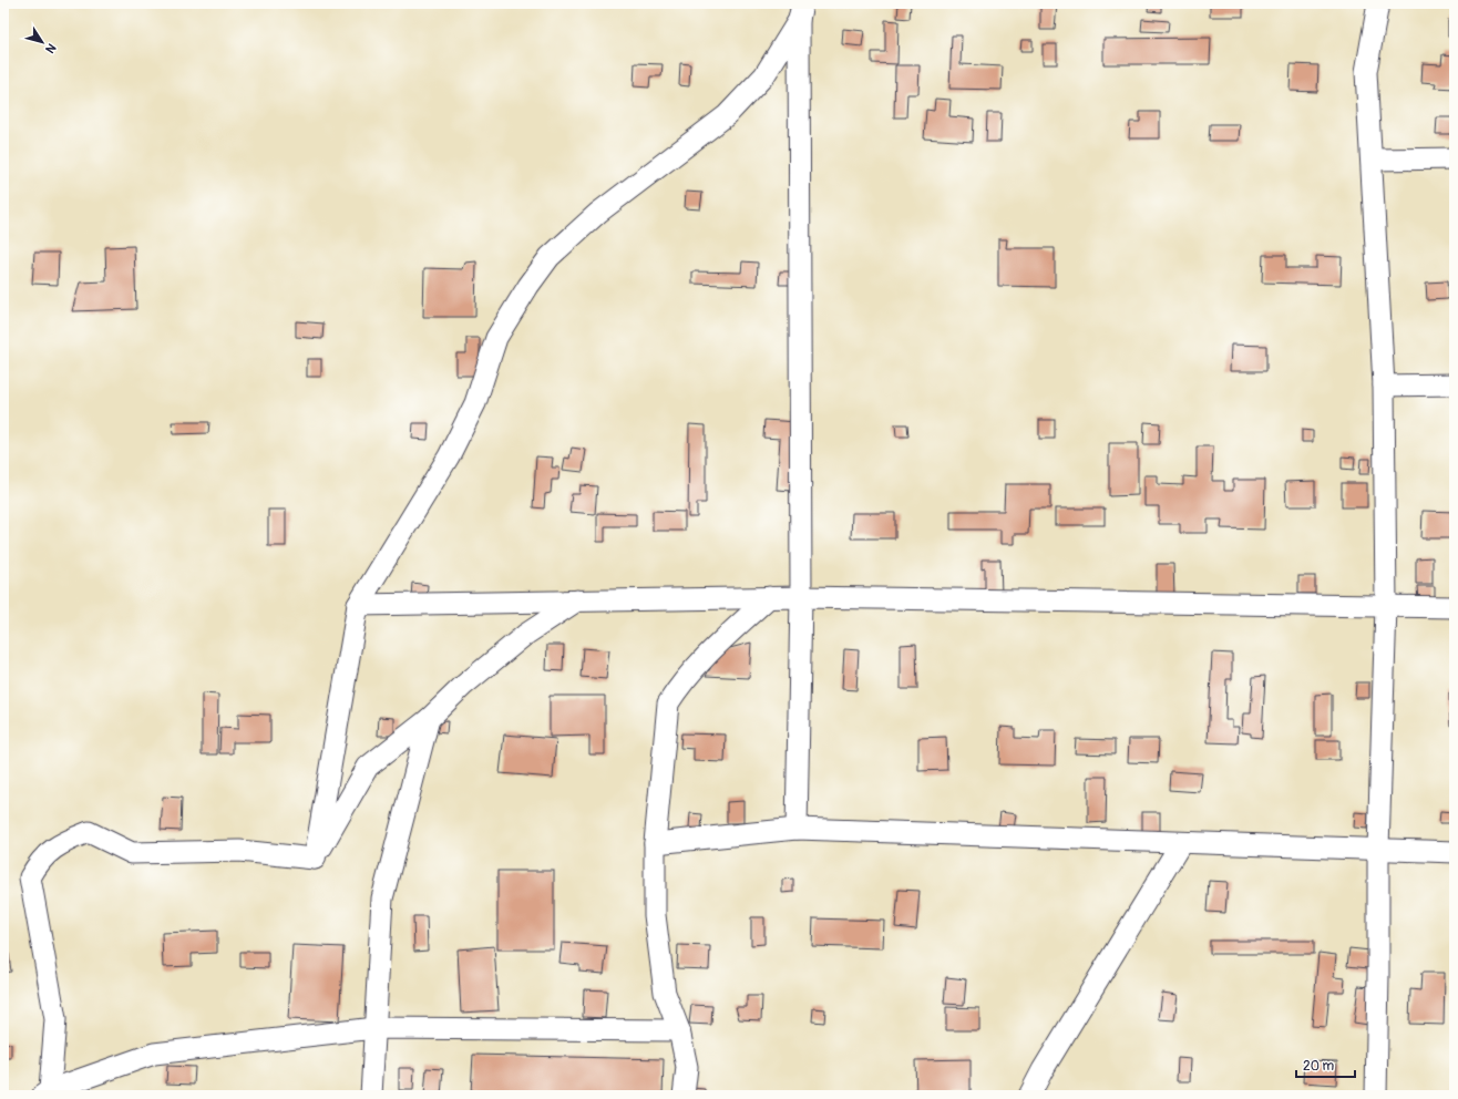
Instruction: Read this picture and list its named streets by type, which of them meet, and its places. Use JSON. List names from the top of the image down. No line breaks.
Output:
{"scale_bar":"20 m","north":"bottom right"}
